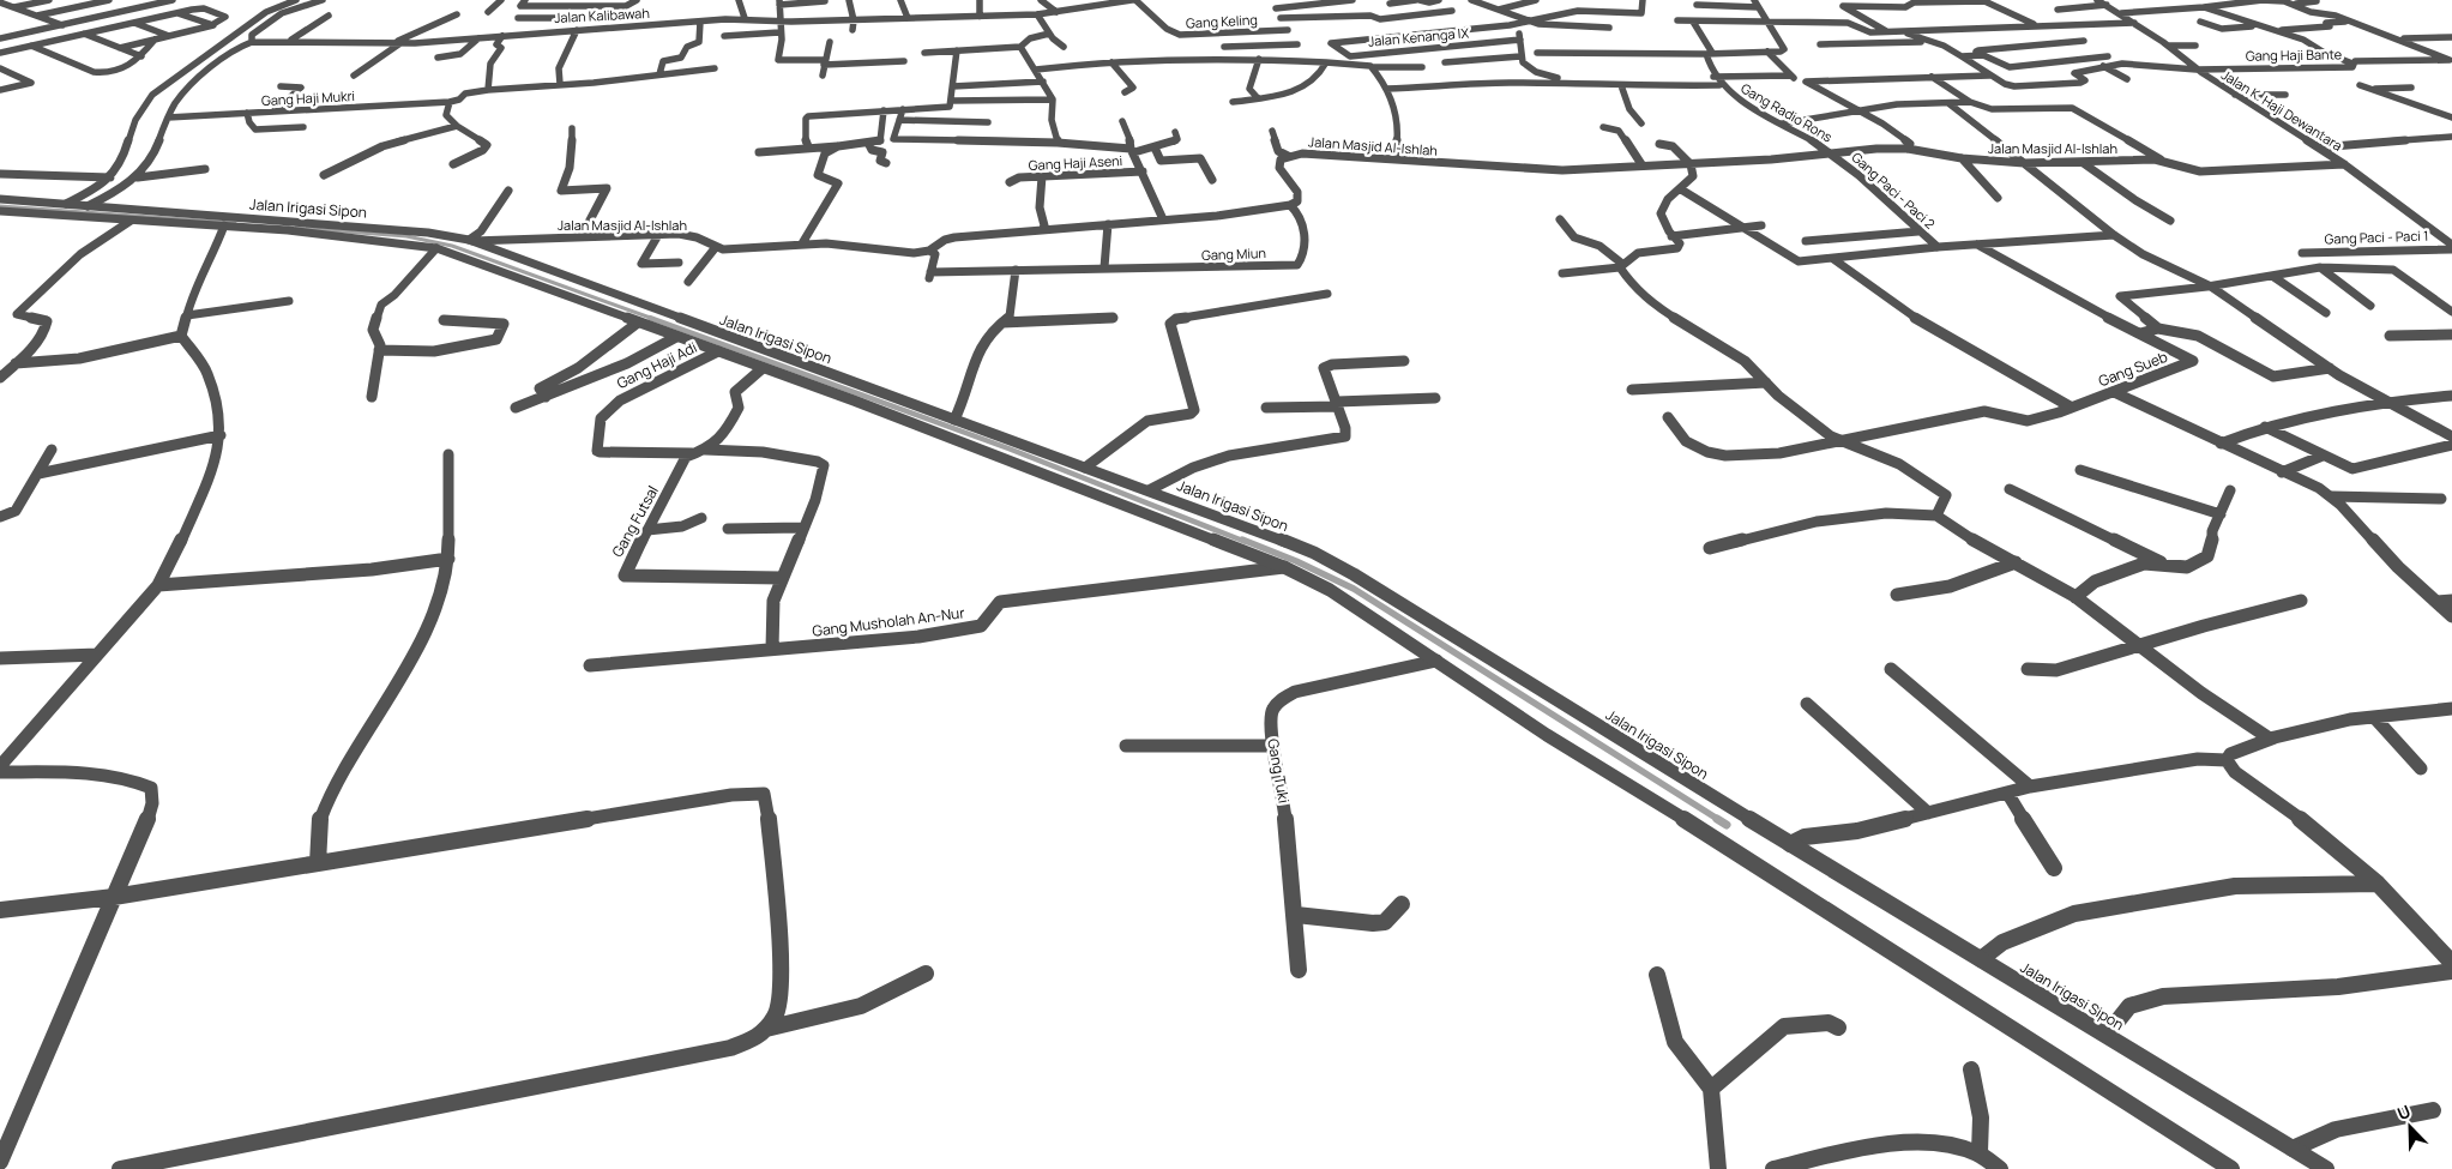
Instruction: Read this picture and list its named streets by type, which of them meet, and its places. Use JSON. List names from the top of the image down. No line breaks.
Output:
{"streets":{"street":["Jalan Kalibawah","Gang Keling","Jalan Kenanga IX","Gang Haji Bante","Gang Haji Mukri","Jalan K. Haji Dewantara","Gang Radio Rons","Jalan Masjid Al-Ishlah","Gang Haji Aseni","Gang Paci - Paci 2","Jalan Irigasi Sipon","Gang Paci - Paci 1","Gang Miun","Gang Haji Adi","Gang Sueb","Gang Futsal","Gang Musholah An-Nur","Gang Tuki"]},"crossings":[["Jalan Kalibawah","Gang Keling"],["Gang Haji Bante","Jalan K. Haji Dewantara"],["Jalan K. Haji Dewantara","Jalan Masjid Al-Ishlah"],["Gang Radio Rons","Jalan Masjid Al-Ishlah"],["Gang Radio Rons","Gang Paci - Paci 2"],["Jalan Masjid Al-Ishlah","Gang Paci - Paci 2"],["Jalan Masjid Al-Ishlah","Jalan Irigasi Sipon"],["Jalan Masjid Al-Ishlah","Gang Miun"],["Jalan Irigasi Sipon","Gang Haji Adi"],["Jalan Irigasi Sipon","Gang Musholah An-Nur"],["Jalan Irigasi Sipon","Gang Tuki"],["Gang Haji Adi","Gang Futsal"]],"north":"top left"}
